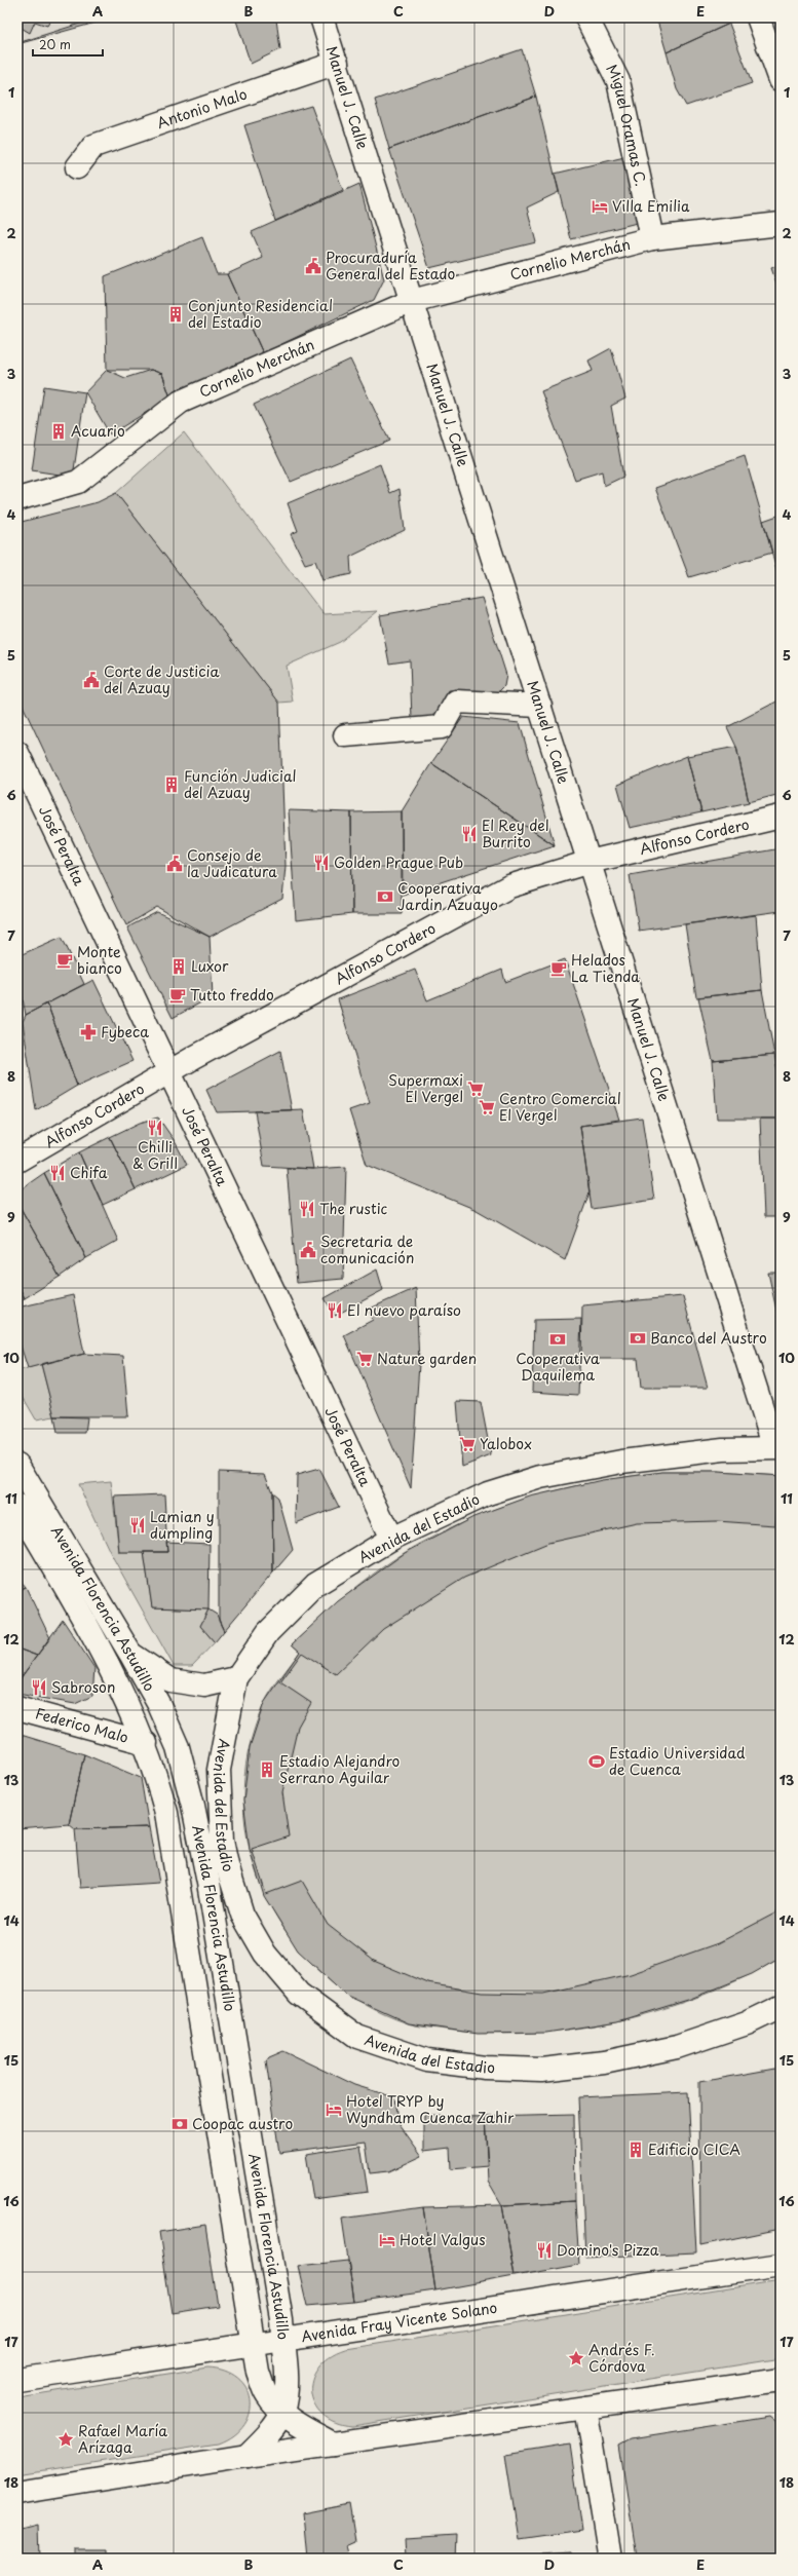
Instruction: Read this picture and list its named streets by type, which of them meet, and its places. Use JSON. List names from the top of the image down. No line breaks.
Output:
{"streets":{"main road":["Manuel J. Calle","Antonio Malo","Miguel Oramas C.","Cornelio Merchán","Alfonso Cordero","José Peralta","Avenida del Estadio","Avenida Florencia Astudillo","Federico Malo","Avenida Fray Vicente Solano"]},"crossings":[["Manuel J. Calle","Antonio Malo"],["Manuel J. Calle","Cornelio Merchán"],["Manuel J. Calle","Alfonso Cordero"],["Manuel J. Calle","Avenida del Estadio"],["Miguel Oramas C.","Cornelio Merchán"],["Alfonso Cordero","José Peralta"],["José Peralta","Avenida del Estadio"],["Avenida Florencia Astudillo","Federico Malo"],["Avenida Florencia Astudillo","Avenida Fray Vicente Solano"]],"places":{"hotel":["Villa Emilia","Hotel TRYP by Wyndham Cuenca Zahir","Hotel Valgus"],"public building":["Procuraduría General del Estado","Corte de Justicia del Azuay","Consejo de la Judicatura","Secretaria de comunicación"],"building":["Conjunto Residencial del Estadio","Acuario","Función Judicial del Azuay","Luxor","Estadio Alejandro Serrano Aguilar","Edificio CICA"],"restaurant":["El Rey del Burrito","Golden Prague Pub","Chilli & Grill","Chifa","The rustic","El nuevo paraíso","Lamian y dumpling","Sabroson","Domino's Pizza"],"bank":["Cooperativa Jardin Azuayo","Banco del Austro","Cooperativa Daquilema","Coopac austro"],"cafe":["Monte bianco","Helados La Tienda","Tutto freddo"],"pharmacy":["Fybeca"],"supermarket":["Supermaxi El Vergel","Centro Comercial El Vergel","Nature garden","Yalobox"],"sports":["Estadio Universidad de Cuenca"],"place":["Andrés F. Córdova","Rafael María Arízaga"]},"scale_bar":"20 m","grid":{"columns":["A","B","C","D","E"],"rows":["1","2","3","4","5","6","7","8","9","10","11","12","13","14","15","16","17","18"]}}
